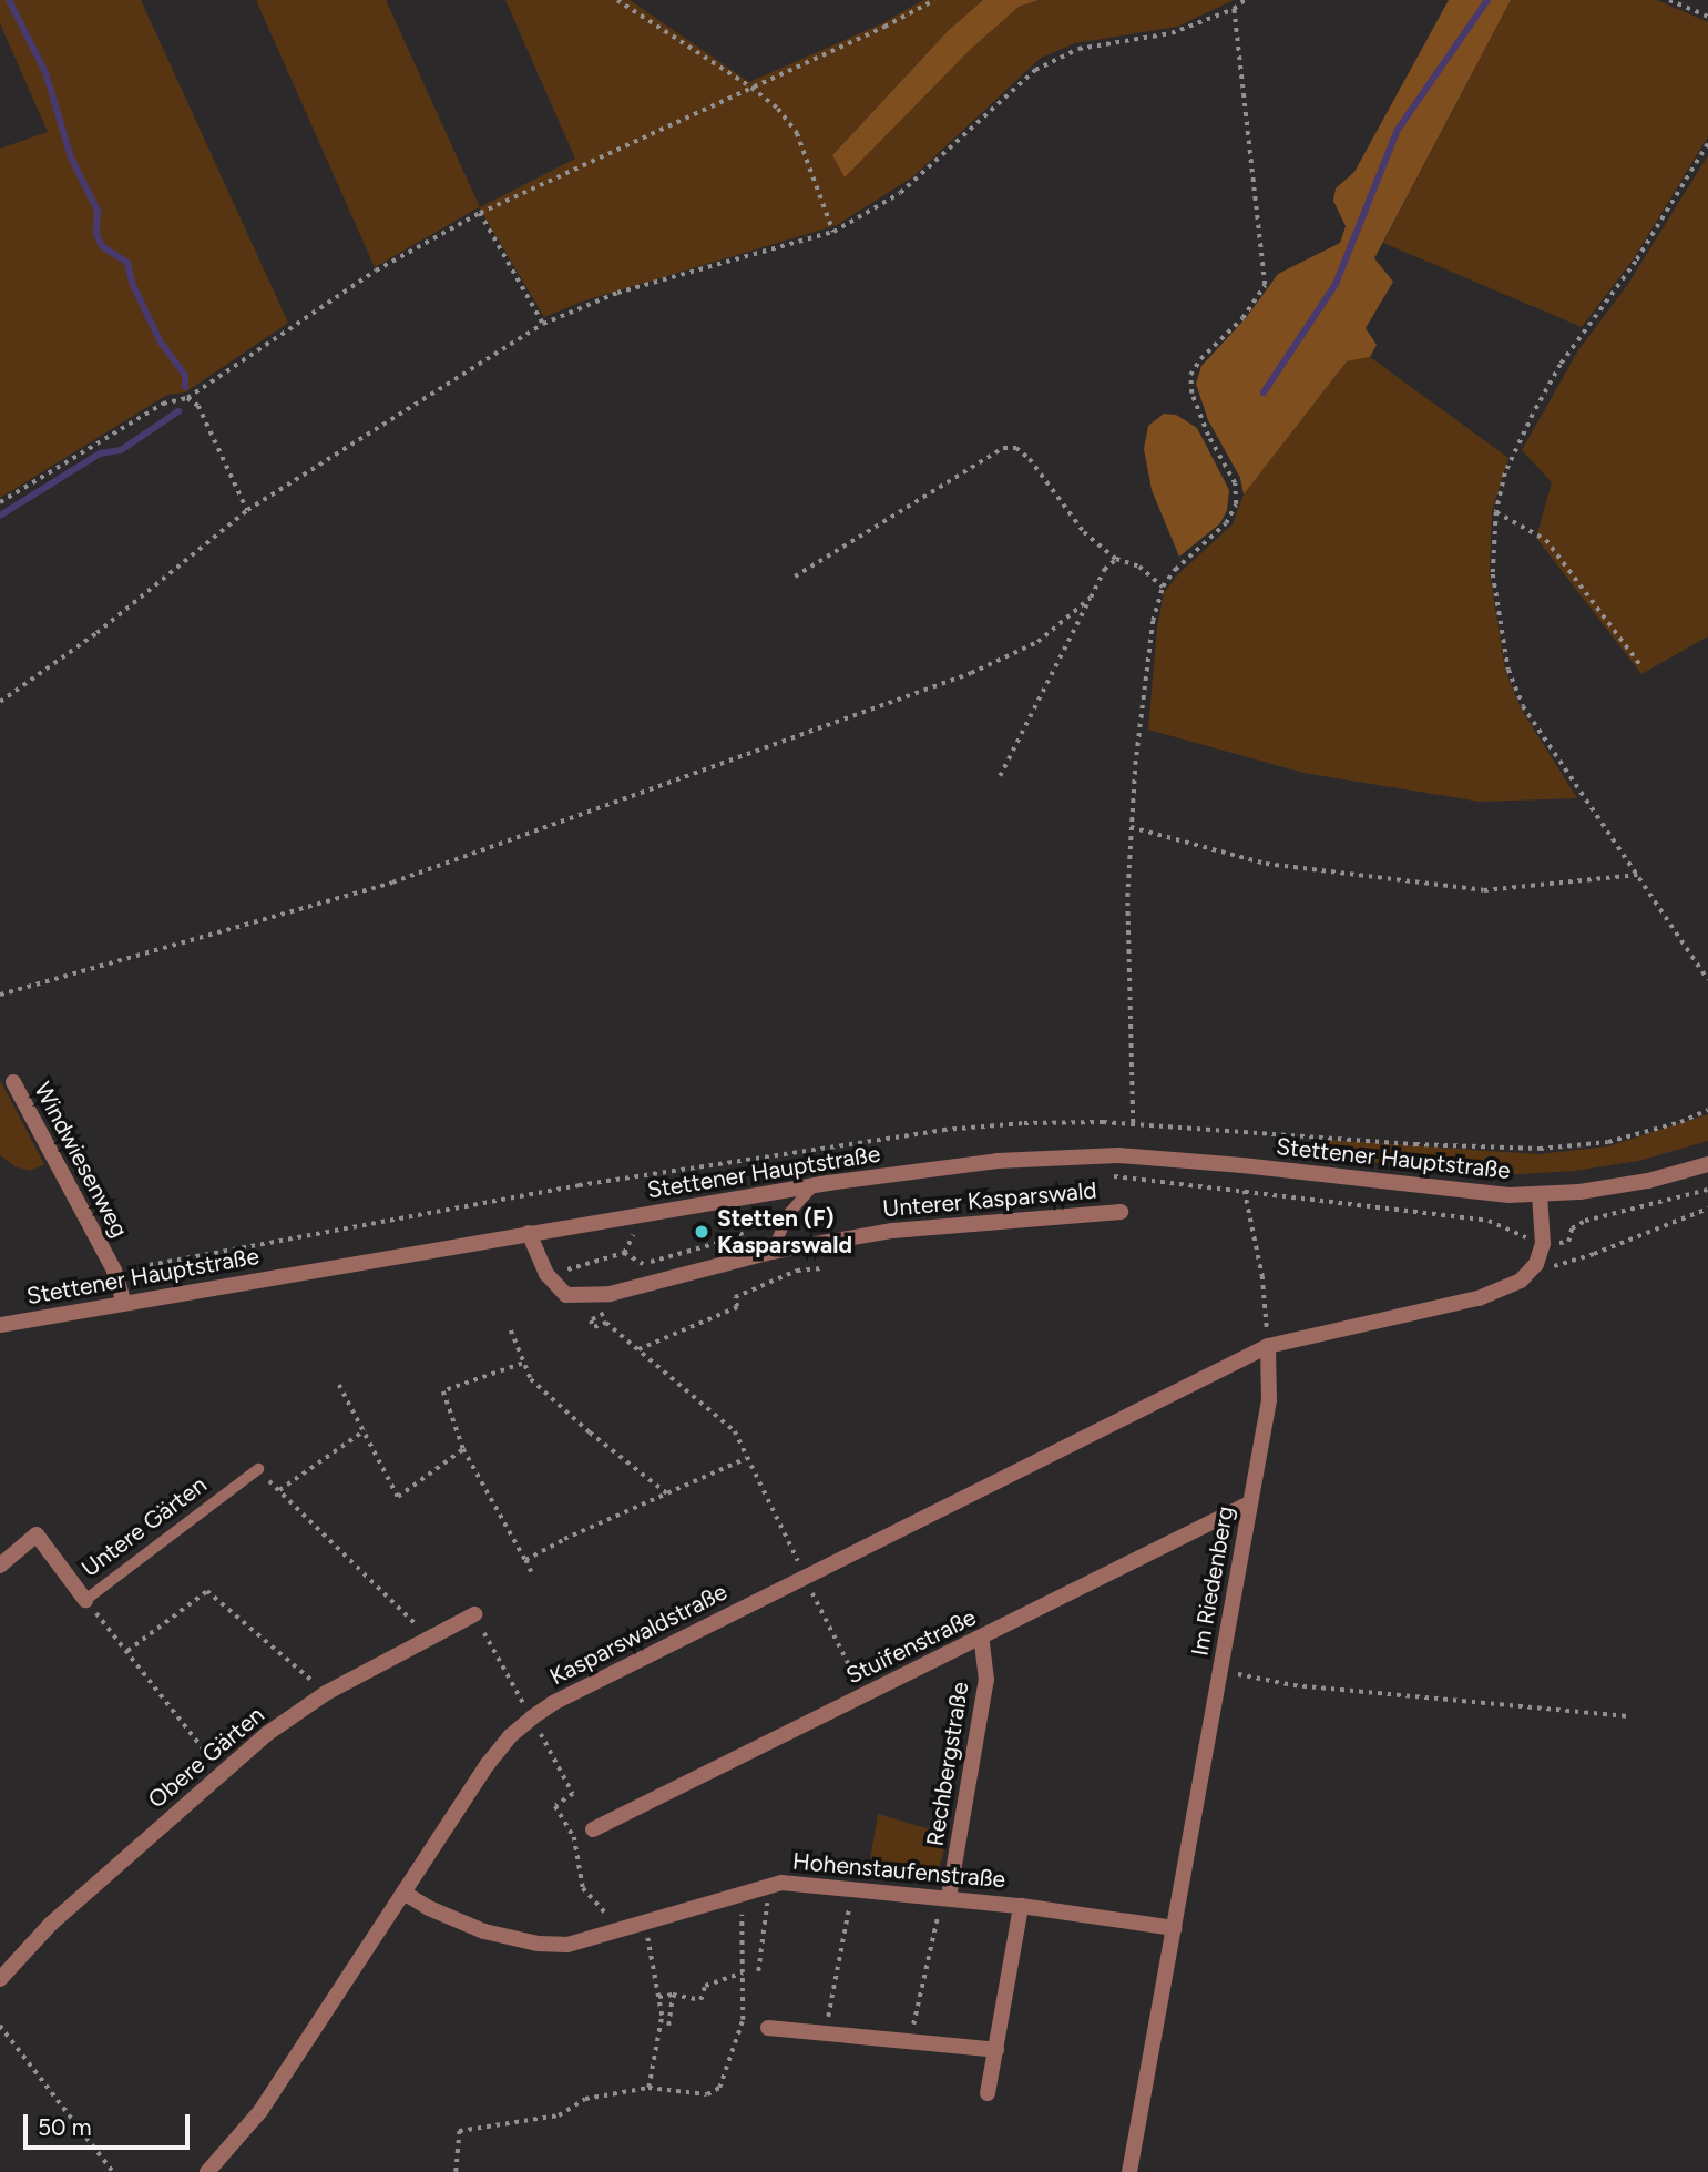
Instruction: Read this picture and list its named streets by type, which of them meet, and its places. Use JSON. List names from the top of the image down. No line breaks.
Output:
{"streets":{"street":["Stettener Hauptstraße","Windwiesenweg","Unterer Kasparswald","Untere Gärten","Im Riedenberg","Kasparswaldstraße","Stuifenstraße","Obere Gärten","Rechbergstraße","Hohenstaufenstraße"]},"crossings":[["Stettener Hauptstraße","Windwiesenweg"],["Im Riedenberg","Kasparswaldstraße"],["Im Riedenberg","Stuifenstraße"],["Im Riedenberg","Hohenstaufenstraße"],["Kasparswaldstraße","Hohenstaufenstraße"],["Stuifenstraße","Rechbergstraße"],["Rechbergstraße","Hohenstaufenstraße"]],"places":["Stetten (F) Kasparswald"],"scale_bar":"50 m"}
